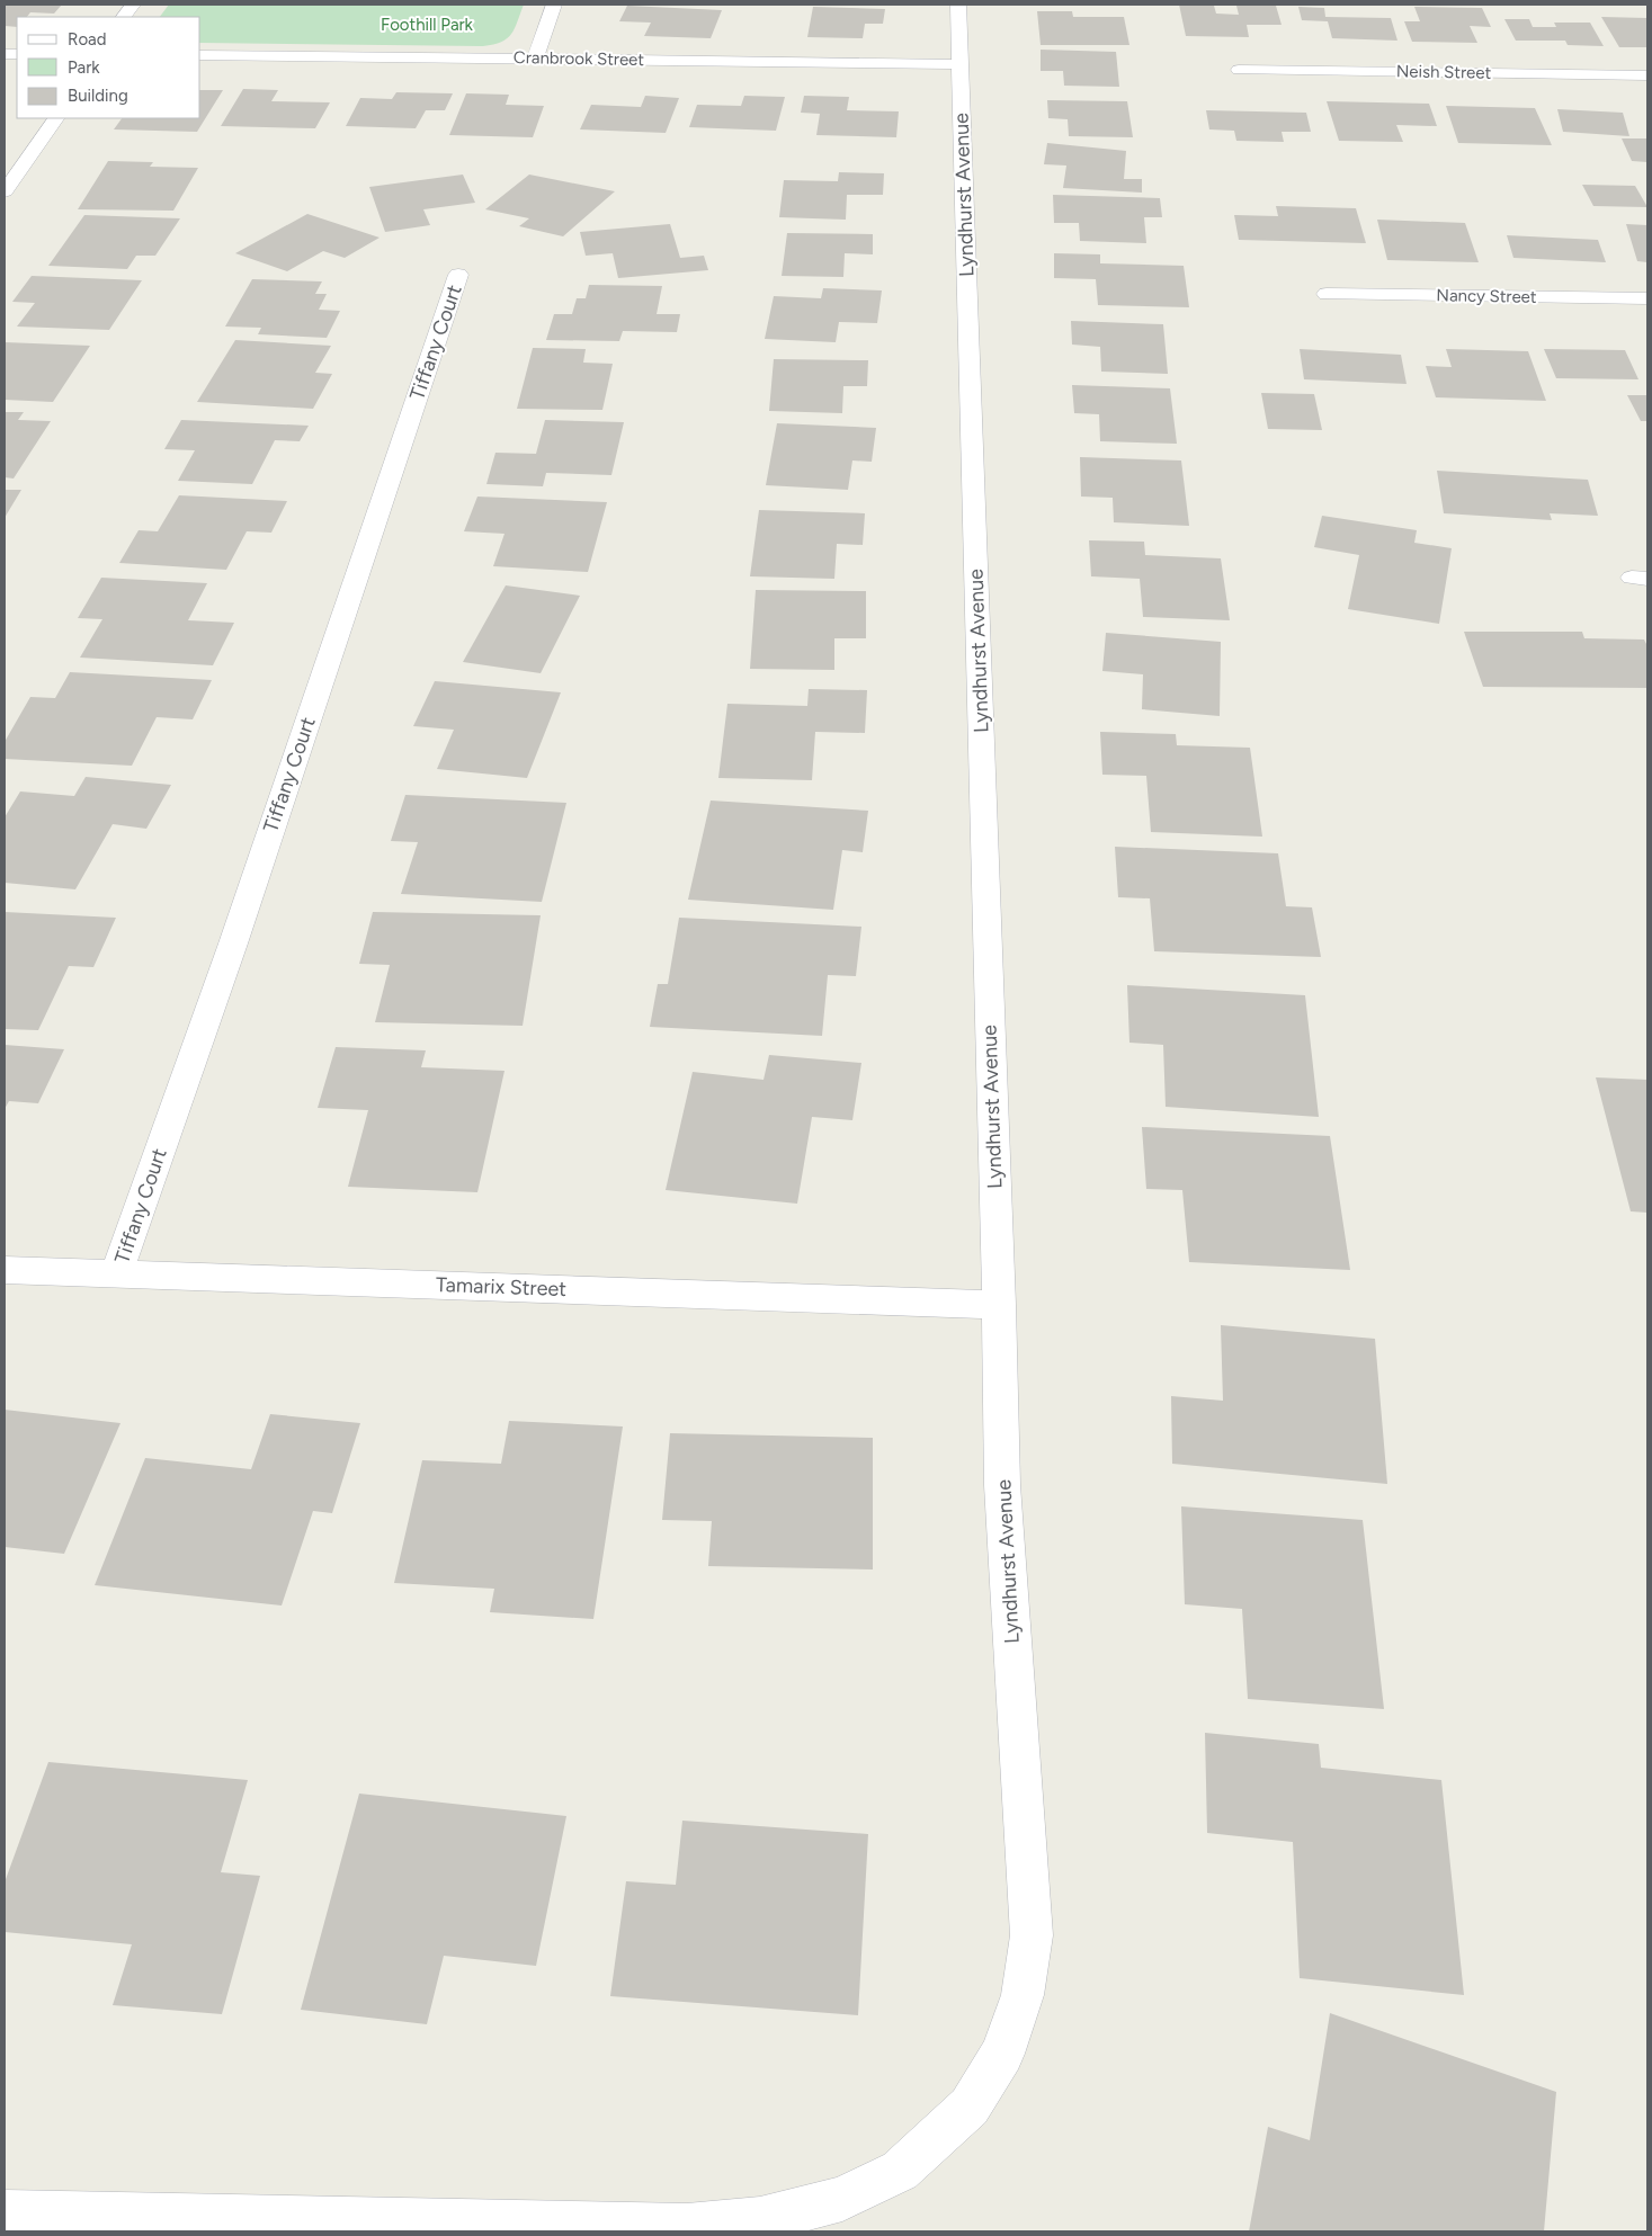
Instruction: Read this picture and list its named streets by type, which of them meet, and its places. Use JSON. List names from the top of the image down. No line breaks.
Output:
{"streets":{"street":["Cranbrook Street","Neish Street","Lyndhurst Avenue","Nancy Street","Tiffany Court","Tamarix Street"]},"crossings":[["Cranbrook Street","Lyndhurst Avenue"],["Lyndhurst Avenue","Tamarix Street"],["Tiffany Court","Tamarix Street"]],"parks":["Foothill Park"],"legend":["Road","Park","Building"]}
